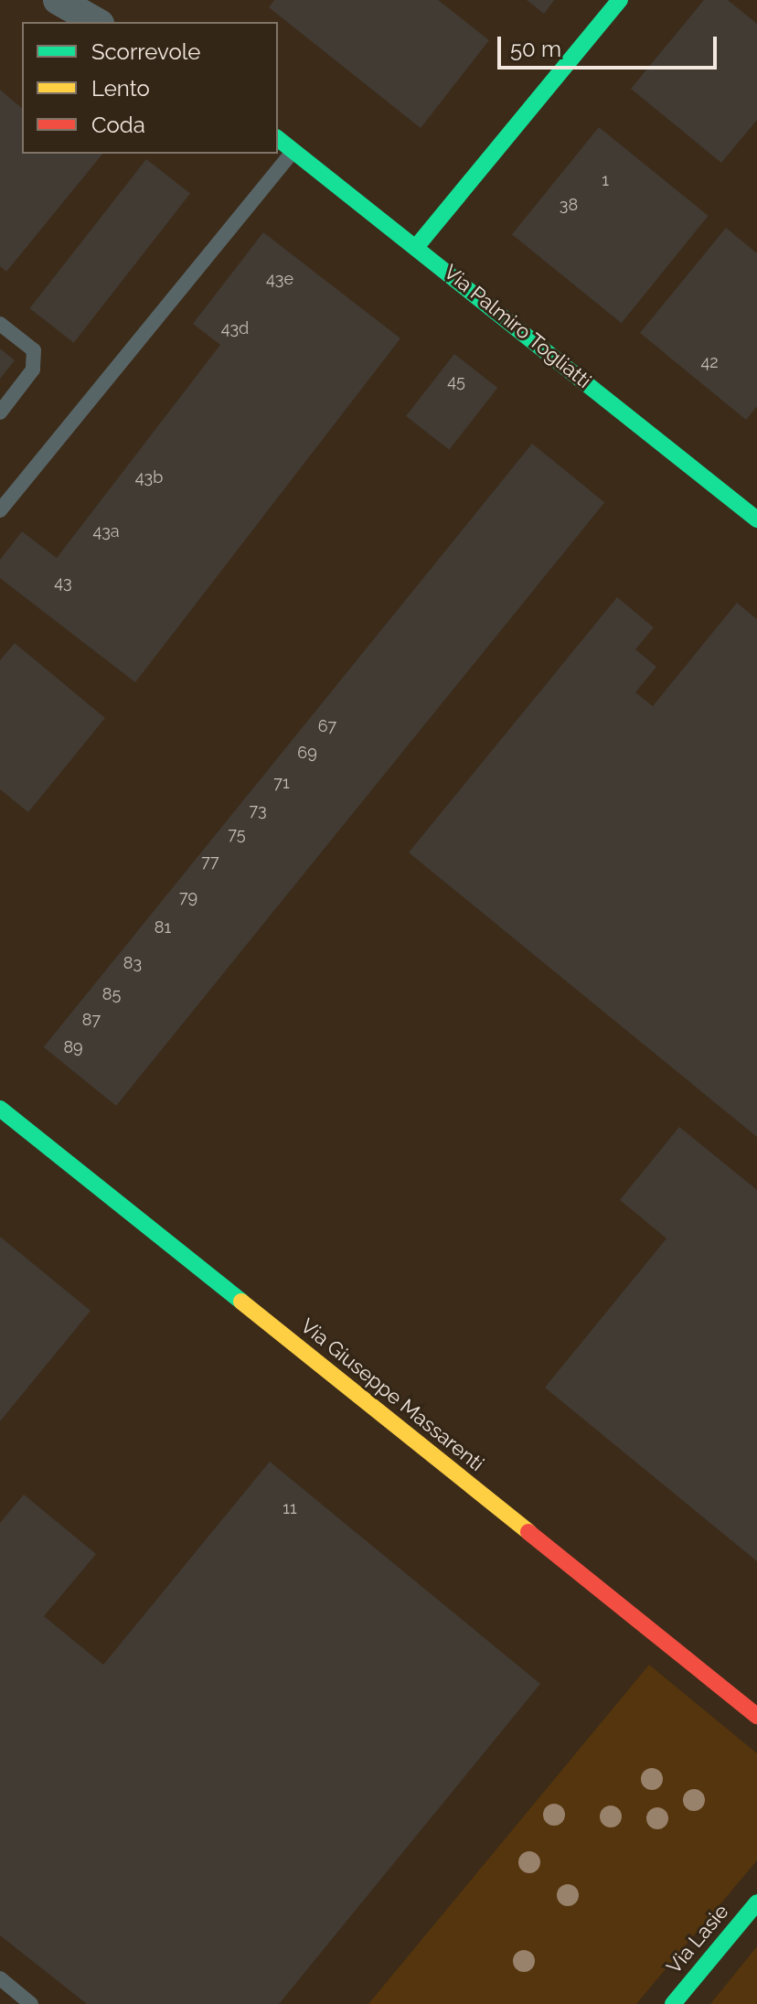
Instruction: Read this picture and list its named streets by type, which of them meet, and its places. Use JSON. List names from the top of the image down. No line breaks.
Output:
{"streets":{"street":["Via Palmiro Togliatti","Via Giuseppe Massarenti","Via Lasie"]},"house_numbers":["1","38","43e","43d","42","45","43b","43a","43","67","69","71","73","75","77","79","81","83","85","87","89","11"],"legend":["Scorrevole","Lento","Coda"],"scale_bar":"50 m"}
